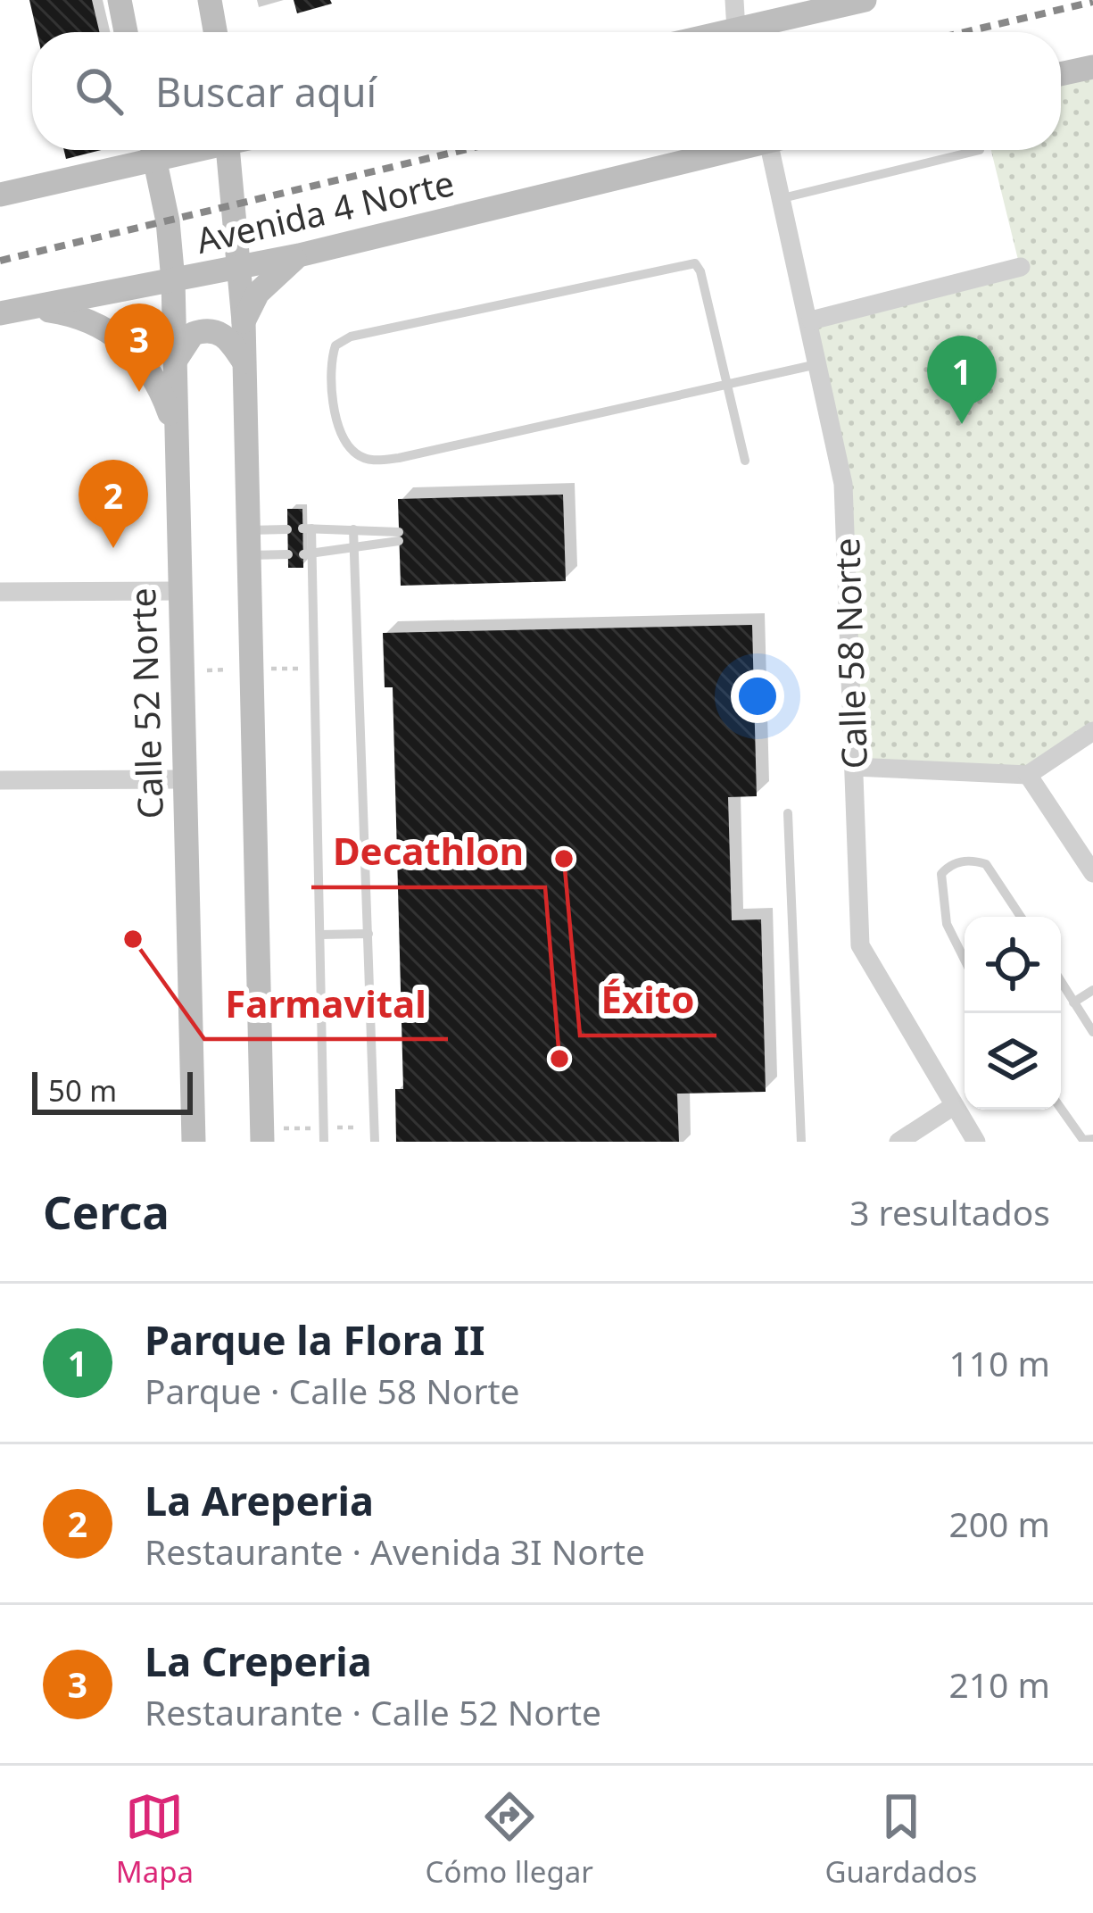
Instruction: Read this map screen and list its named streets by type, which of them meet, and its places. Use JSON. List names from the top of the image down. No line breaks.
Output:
{"streets":{"main road":["Avenida 4 Norte","Calle 52 Norte"],"street":["Calle 58 Norte"]},"crossings":[["Avenida 4 Norte","Calle 52 Norte"]],"places":["Éxito","Farmavital","Decathlon"],"scale_bar":"50 m","page":{"search":"Buscar aquí","pins":["3","1","2"],"scale":"50 m","heading":["Cerca","3 resultados"],"list":[{"mark":"1","name":"Parque la Flora II","note":"Parque · Calle 58 Norte","value":"110 m"},{"mark":"2","name":"La Areperia","note":"Restaurante · Avenida 3I Norte","value":"200 m"},{"mark":"3","name":"La Creperia","note":"Restaurante · Calle 52 Norte","value":"210 m"}],"nav":["Mapa","Cómo llegar","Guardados"]}}
